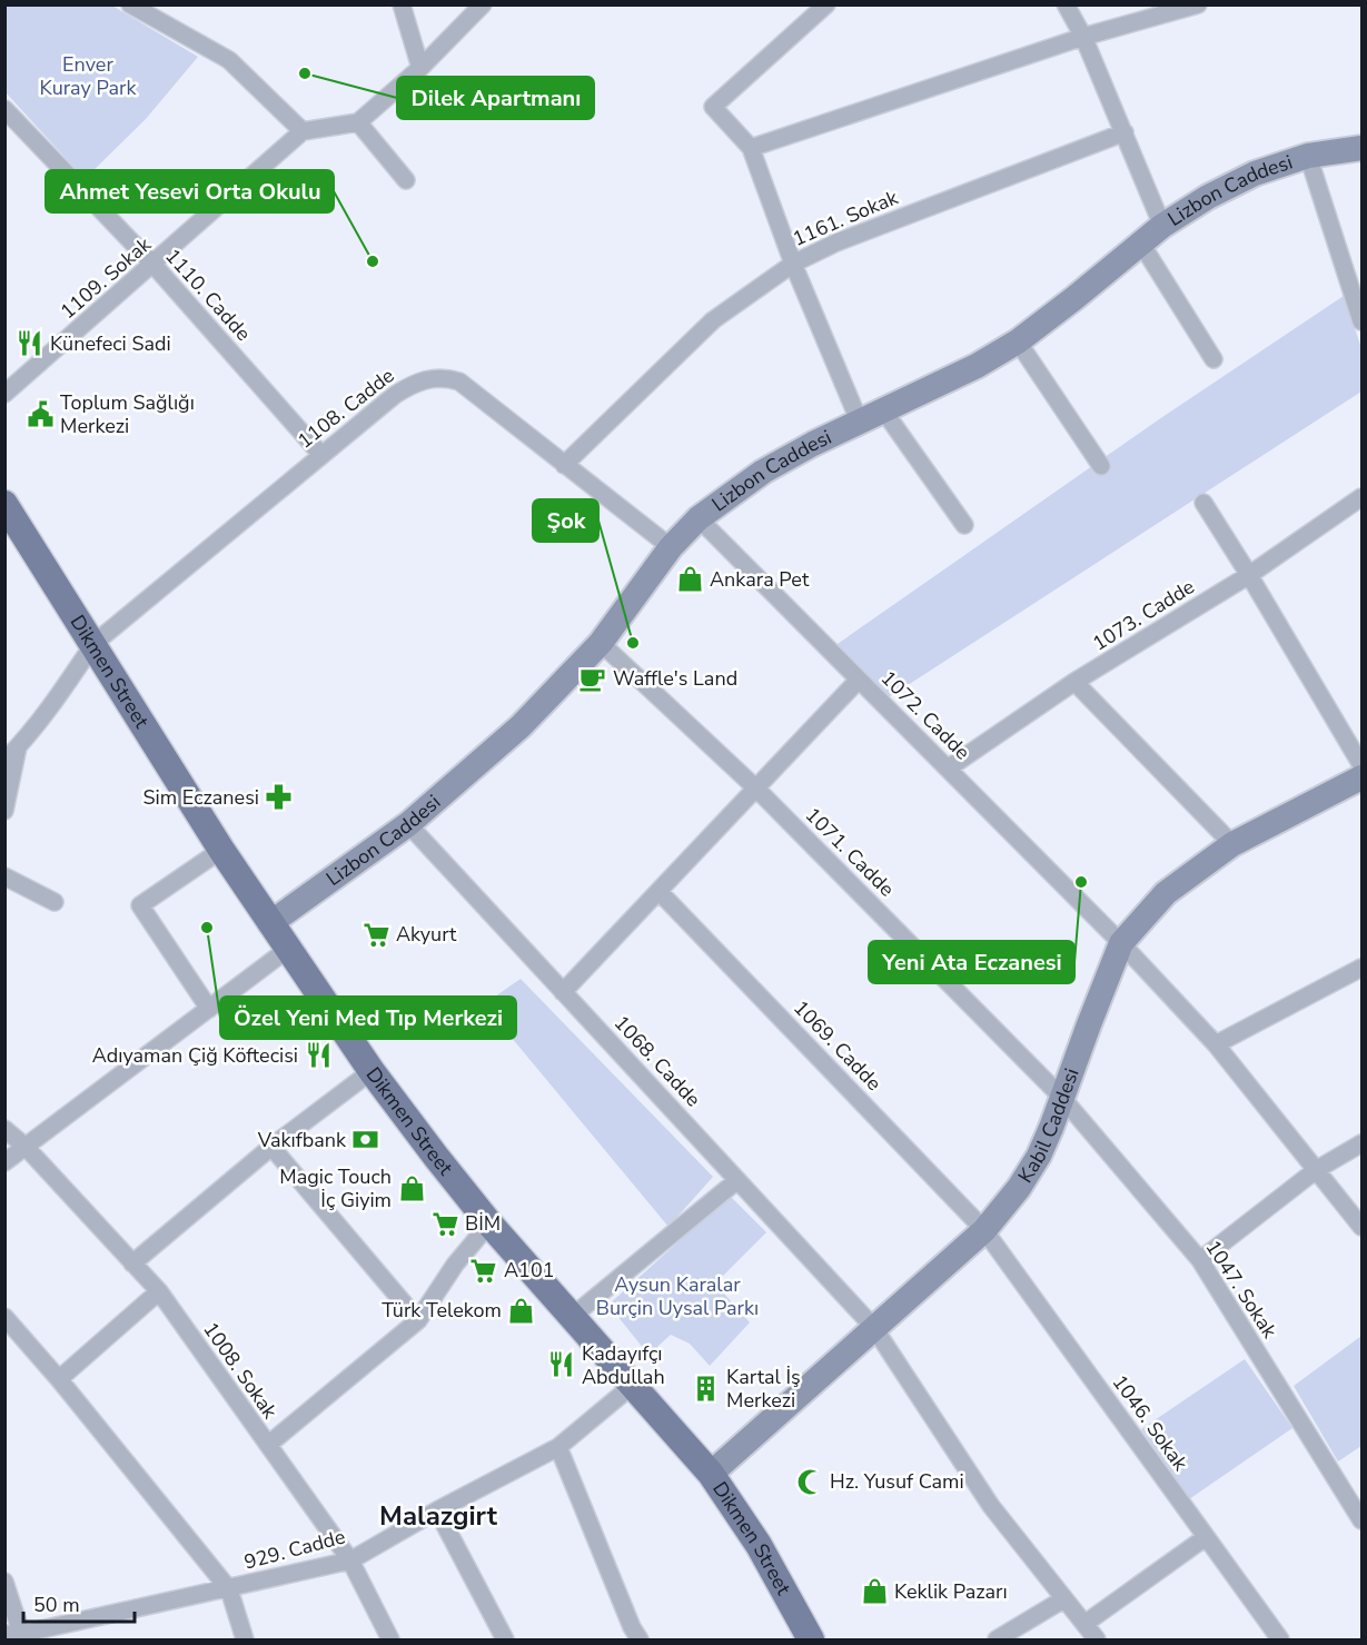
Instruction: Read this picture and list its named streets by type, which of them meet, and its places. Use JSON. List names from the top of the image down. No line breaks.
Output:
{"streets":{"main road":["Lizbon Caddesi","Dikmen Street","Kabil Caddesi"],"street":["1161. Sokak","1109. Sokak","1110. Cadde","1108. Cadde","1073. Cadde","1072. Cadde","1071. Cadde","1069. Cadde","1068. Cadde","1047. Sokak","1008. Sokak","1046. Sokak","929. Cadde"]},"crossings":[["Lizbon Caddesi","1108. Cadde"],["Lizbon Caddesi","Dikmen Street"],["Lizbon Caddesi","1072. Cadde"],["Lizbon Caddesi","1071. Cadde"],["Lizbon Caddesi","1068. Cadde"],["1161. Sokak","1108. Cadde"],["1109. Sokak","1110. Cadde"],["1110. Cadde","1108. Cadde"],["1108. Cadde","Dikmen Street"],["1073. Cadde","1072. Cadde"],["Dikmen Street","Kabil Caddesi"],["Dikmen Street","929. Cadde"],["1072. Cadde","Kabil Caddesi"],["1071. Cadde","Kabil Caddesi"],["1071. Cadde","1047. Sokak"],["1069. Cadde","Kabil Caddesi"],["1069. Cadde","1046. Sokak"],["1068. Cadde","Kabil Caddesi"],["Kabil Caddesi","1047. Sokak"],["Kabil Caddesi","1046. Sokak"],["1008. Sokak","929. Cadde"]],"districts":["Malazgirt"],"parks":["Enver Kuray Park","Aysun Karalar Burçin Uysal Parkı"],"places":{"other":["Dilek Apartmanı","Ahmet Yesevi Orta Okulu","Şok","Yeni Ata Eczanesi","Özel Yeni Med Tıp Merkezi"],"restaurant":["Künefeci Sadi","Adıyaman Çiğ Köftecisi","Kadayıfçı Abdullah"],"public building":["Toplum Sağlığı Merkezi"],"shop":["Ankara Pet","Magic Touch İç Giyim","Türk Telekom","Keklik Pazarı"],"cafe":["Waffle's Land"],"pharmacy":["Sim Eczanesi"],"supermarket":["Akyurt","BİM","A101"],"bank":["Vakıfbank"],"building":["Kartal İş Merkezi"],"mosque":["Hz. Yusuf Cami"]},"scale_bar":"50 m"}
